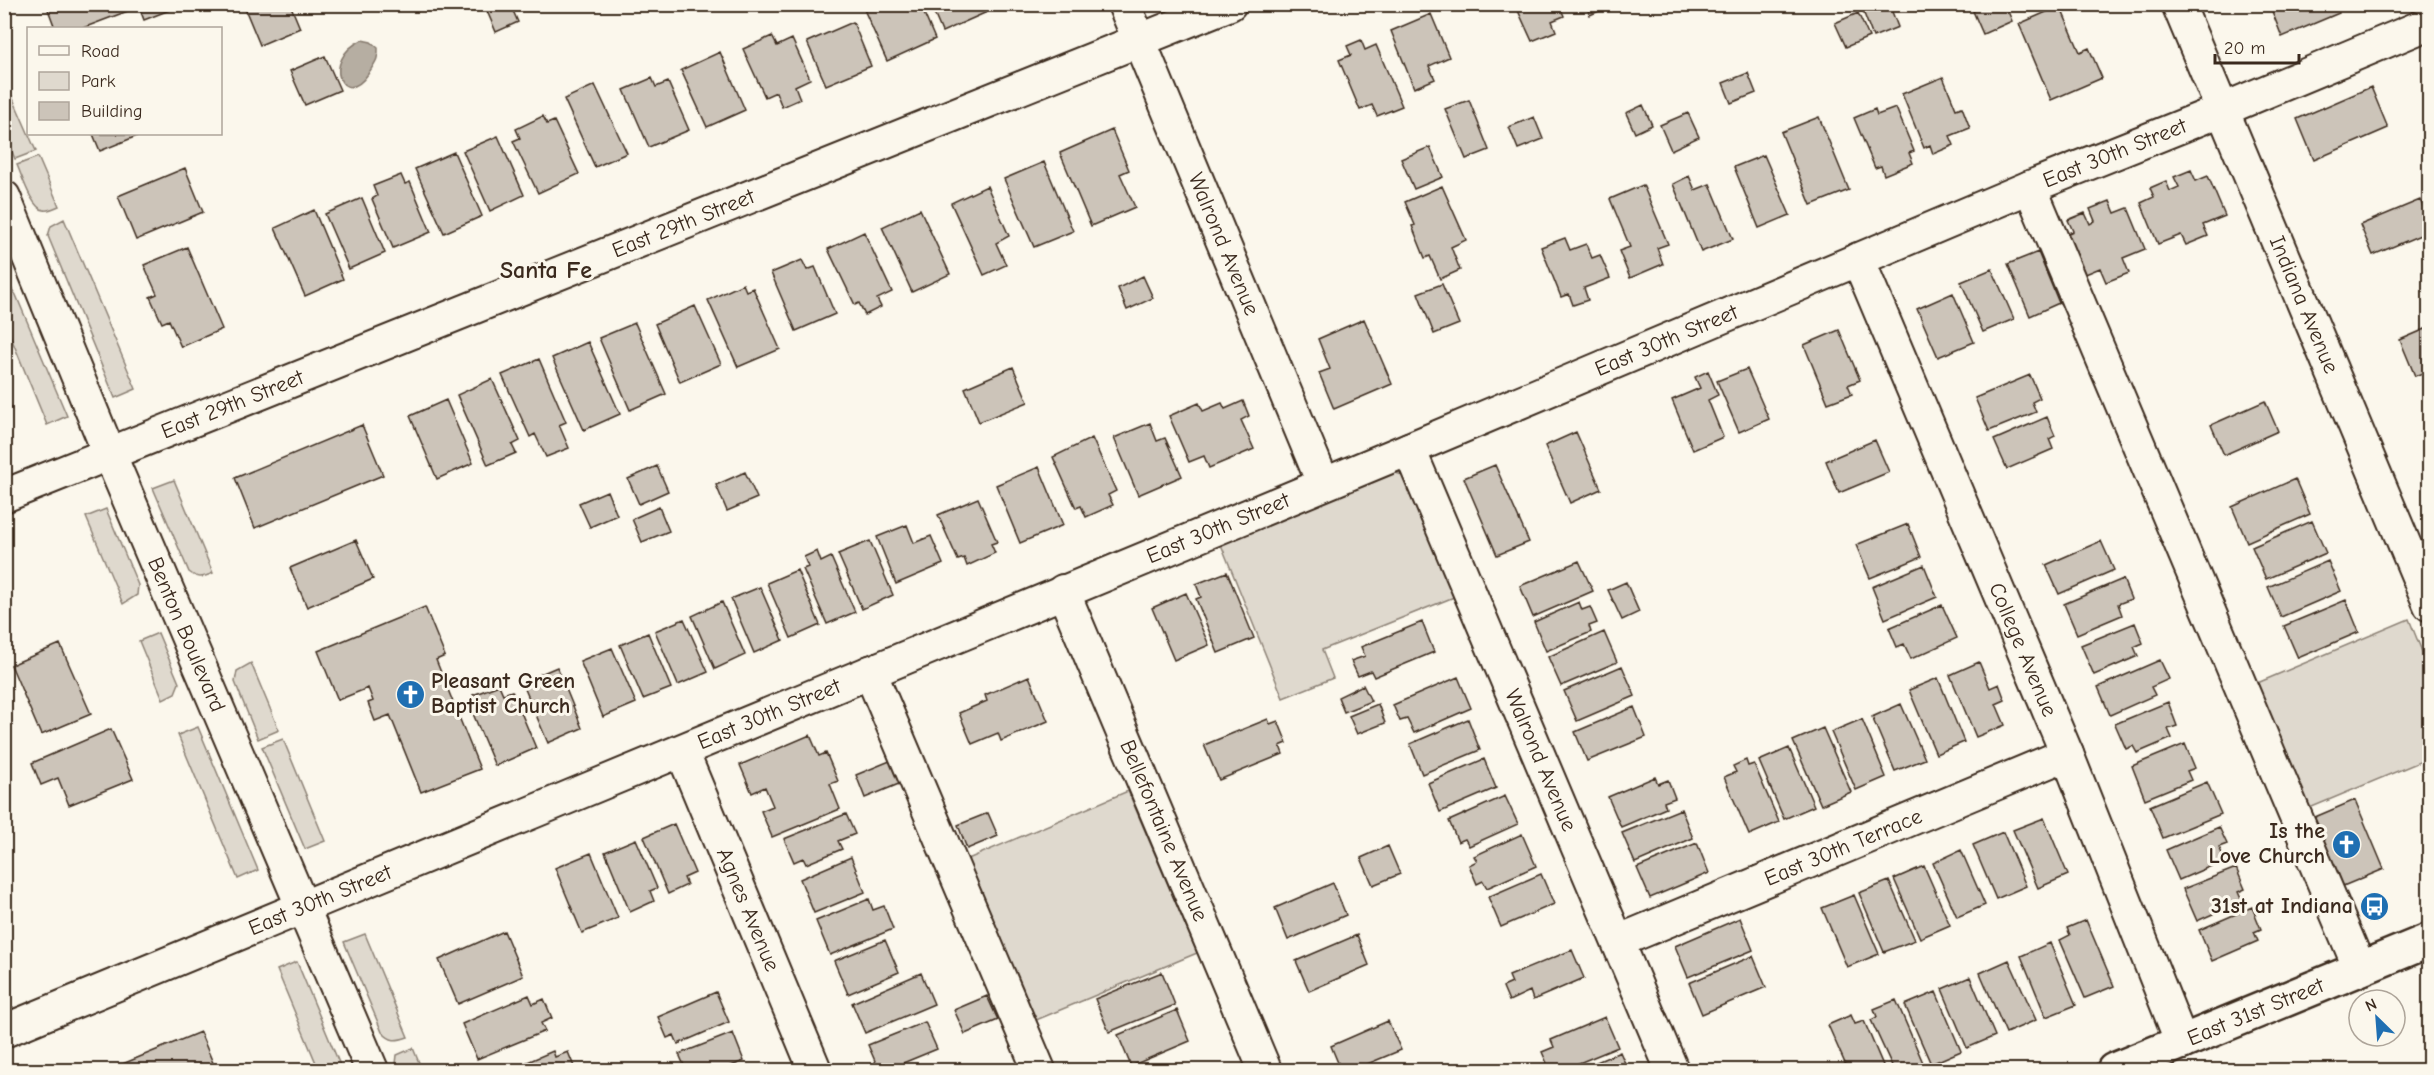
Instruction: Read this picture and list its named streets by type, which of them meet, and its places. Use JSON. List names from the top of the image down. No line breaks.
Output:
{"streets":{"main road":["East 31st Street"],"street":["East 30th Street","East 29th Street","Walrond Avenue","Indiana Avenue","Benton Boulevard","College Avenue","Bellefontaine Avenue","East 30th Terrace","Agnes Avenue"]},"crossings":[["East 30th Street","Walrond Avenue"],["East 30th Street","Indiana Avenue"],["East 30th Street","Benton Boulevard"],["East 30th Street","College Avenue"],["East 30th Street","Bellefontaine Avenue"],["East 30th Street","Agnes Avenue"],["East 29th Street","Walrond Avenue"],["East 29th Street","Benton Boulevard"],["Walrond Avenue","East 30th Terrace"],["College Avenue","East 30th Terrace"],["College Avenue","East 31st Street"]],"districts":["Santa Fe"],"places":{"church":["Pleasant Green Baptist Church","Is the Love Church"],"bus stop":["31st at Indiana"]},"legend":["Road","Park","Building"],"scale_bar":"20 m","north":"top left"}
